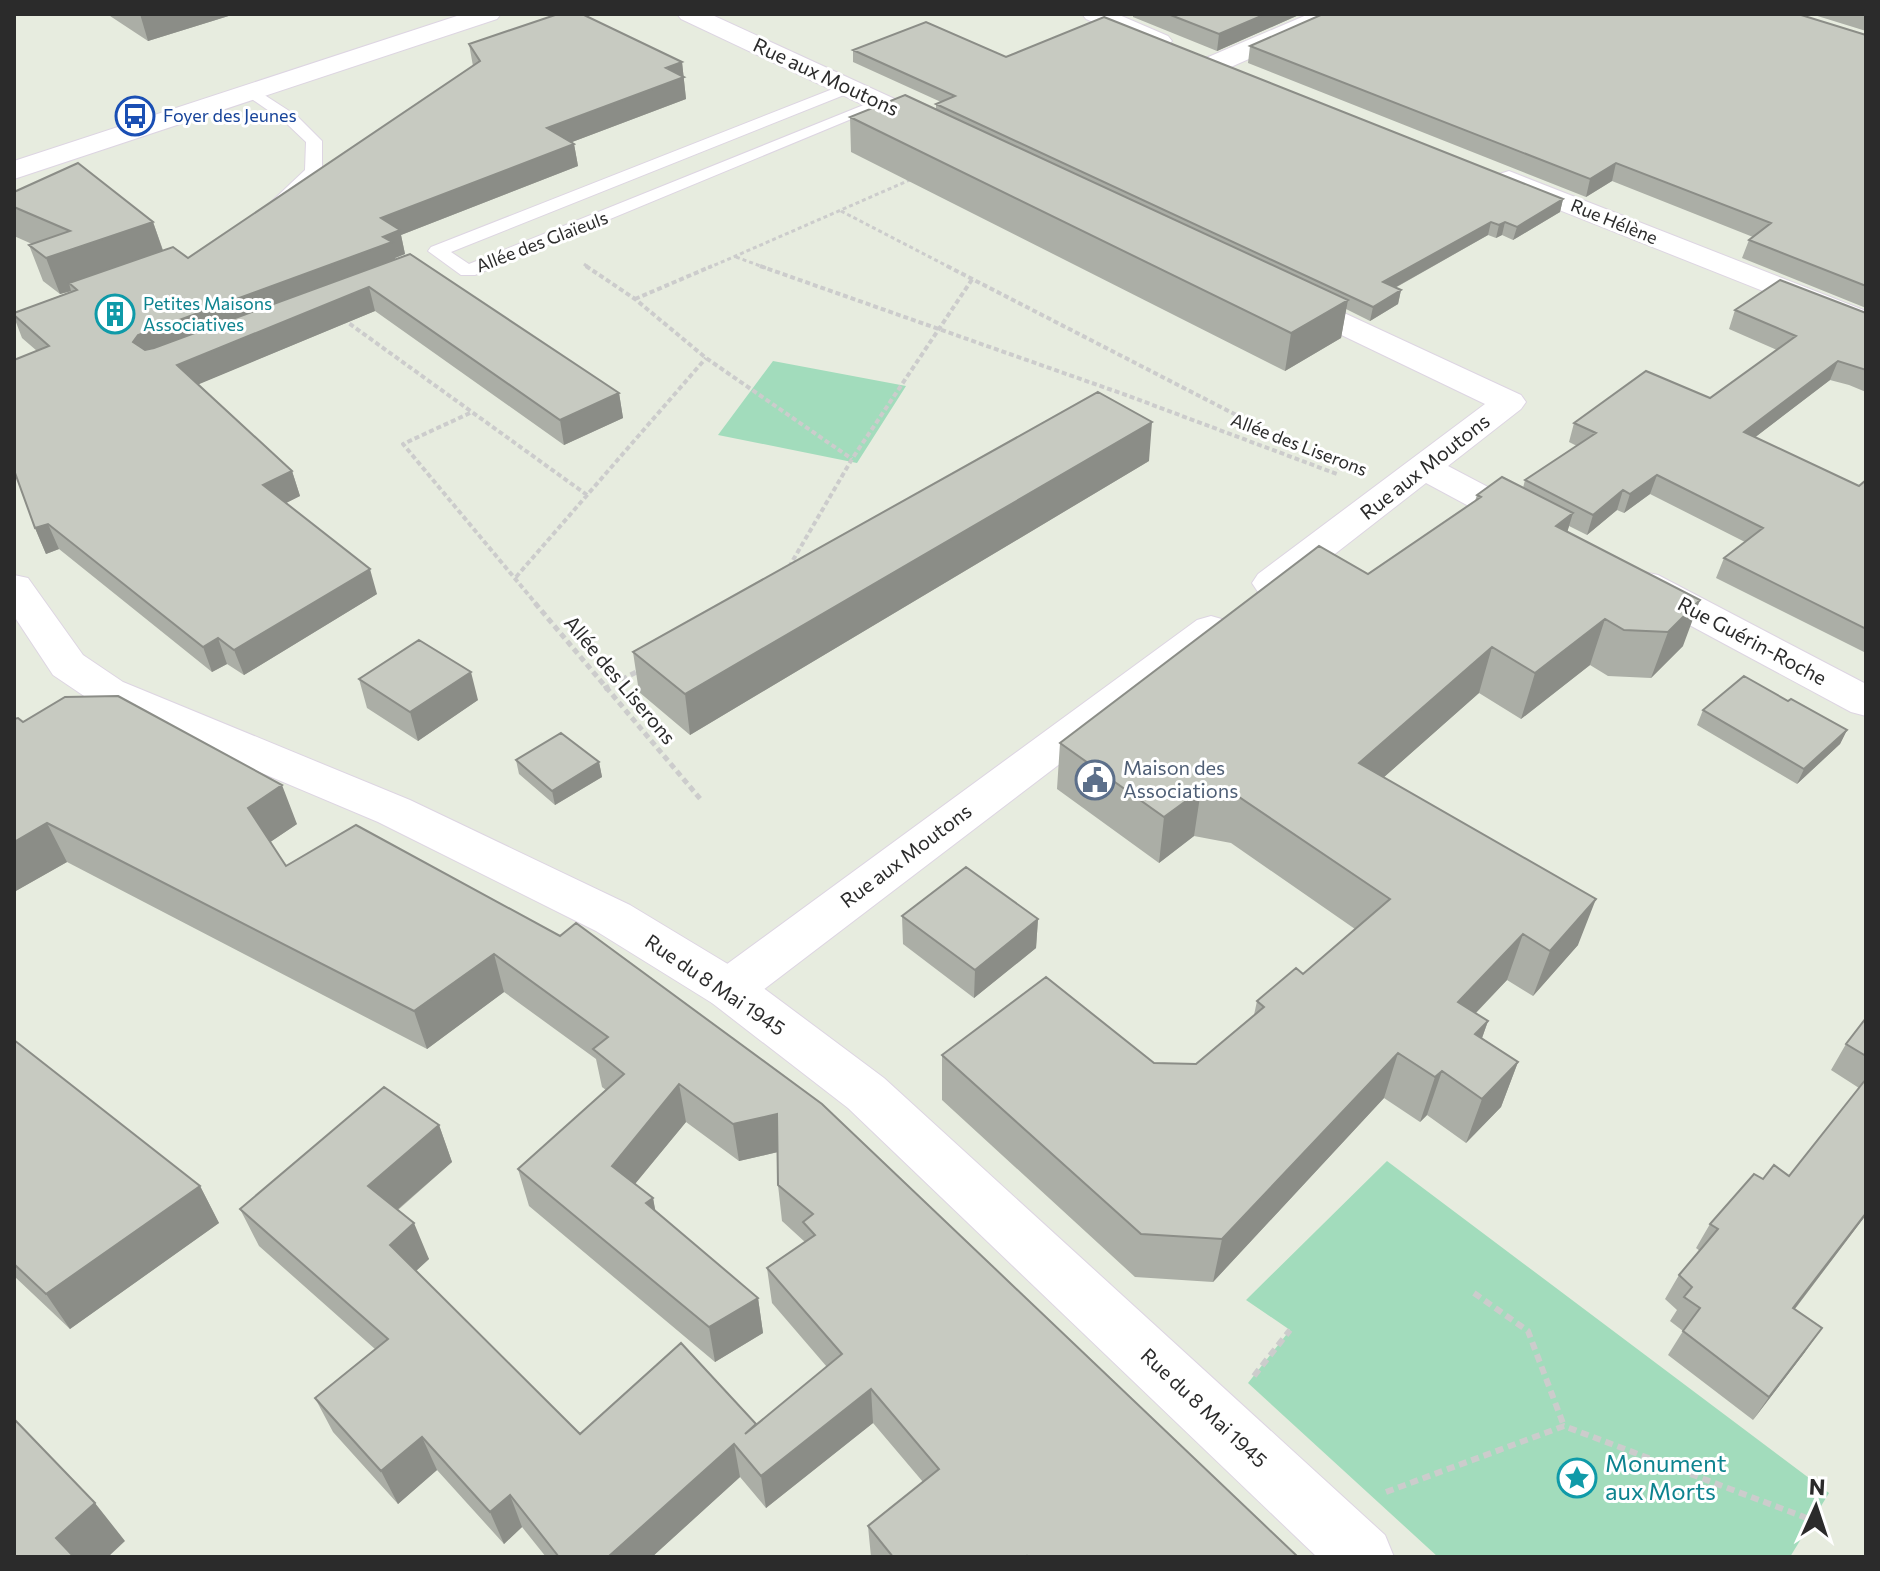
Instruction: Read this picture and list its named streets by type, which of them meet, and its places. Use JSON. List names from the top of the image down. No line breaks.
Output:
{"streets":{"street":["Rue aux Moutons","Rue Hélène","Rue Guérin-Roche","Rue du 8 Mai 1945"],"lane":["Allée des Glaïeuls"],"path":["Allée des Liserons"]},"crossings":[["Rue aux Moutons","Allée des Glaïeuls"],["Rue aux Moutons","Allée des Liserons"],["Rue aux Moutons","Rue du 8 Mai 1945"]],"places":{"bus stop":["Foyer des Jeunes"],"building":["Petites Maisons Associatives"],"public building":["Maison des Associations"],"place":["Monument aux Morts"]},"north":"top"}
